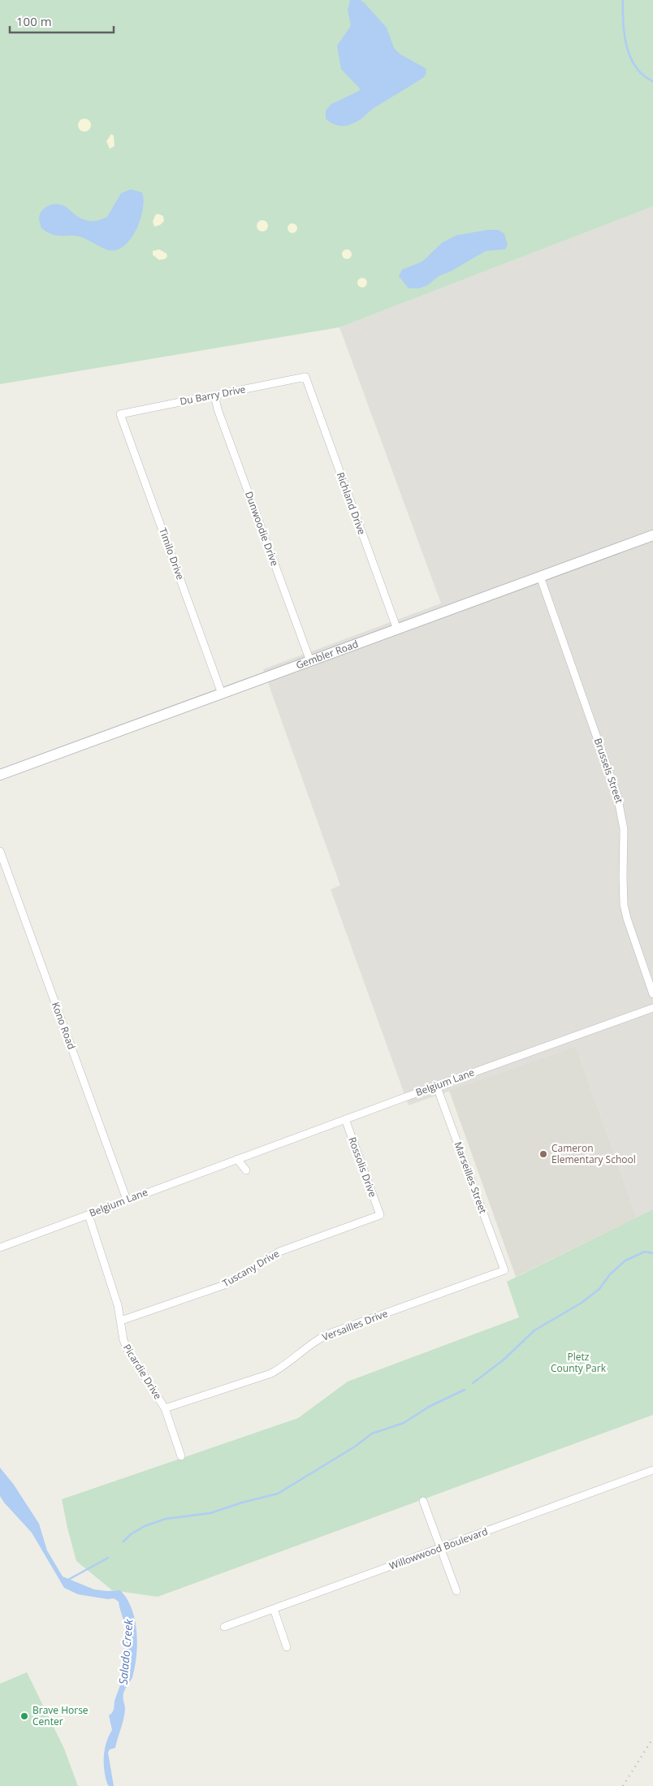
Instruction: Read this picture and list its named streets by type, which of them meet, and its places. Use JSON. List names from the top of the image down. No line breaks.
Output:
{"streets":{"main road":["Gembler Road"],"street":["Du Barry Drive","Richland Drive","Dunwoodie Drive","Timilo Drive","Brussels Street","Kono Road","Belgium Lane","Rossolis Drive","Marseilles Street","Tuscany Drive","Versailles Drive","Picardie Drive","Willowwood Boulevard"]},"crossings":[["Du Barry Drive","Richland Drive"],["Du Barry Drive","Dunwoodie Drive"],["Du Barry Drive","Timilo Drive"],["Richland Drive","Gembler Road"],["Dunwoodie Drive","Gembler Road"],["Timilo Drive","Gembler Road"],["Gembler Road","Brussels Street"],["Kono Road","Belgium Lane"],["Belgium Lane","Rossolis Drive"],["Belgium Lane","Marseilles Street"],["Belgium Lane","Picardie Drive"],["Rossolis Drive","Tuscany Drive"],["Marseilles Street","Versailles Drive"],["Tuscany Drive","Picardie Drive"],["Versailles Drive","Picardie Drive"]],"water":["Salado Creek"],"parks":["Pletz County Park"],"places":["Cameron Elementary School","Brave Horse Center"],"scale_bar":"100 m"}
